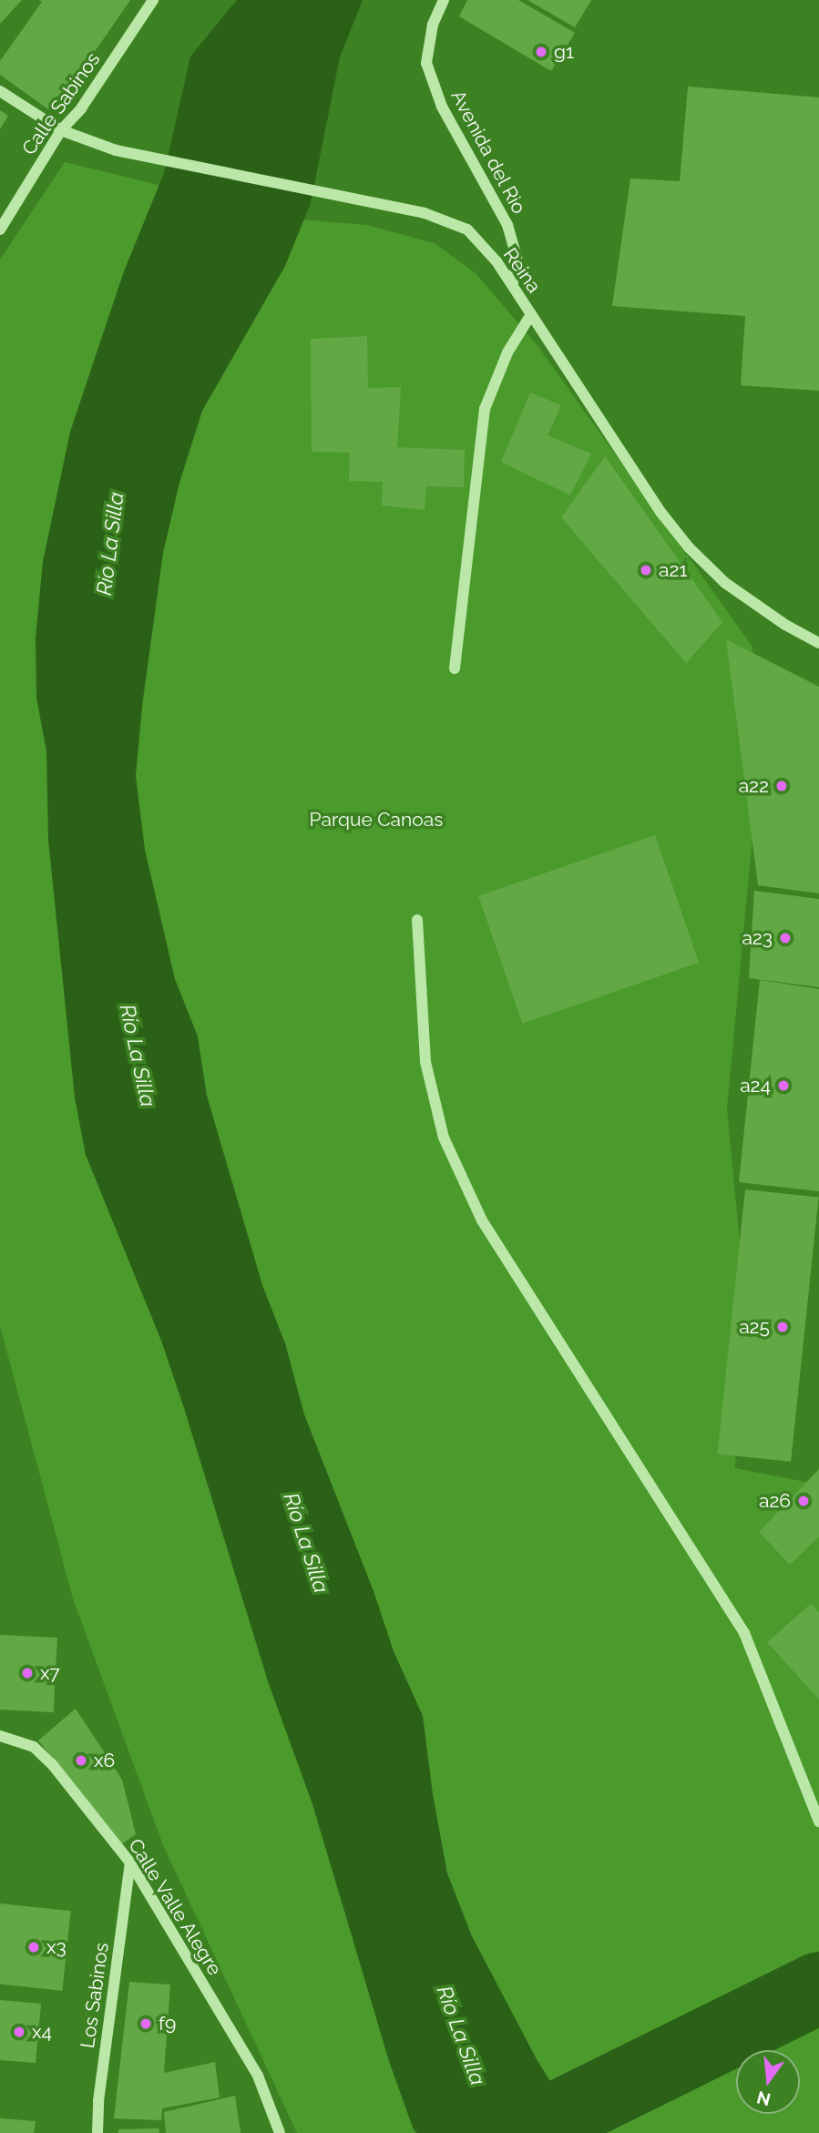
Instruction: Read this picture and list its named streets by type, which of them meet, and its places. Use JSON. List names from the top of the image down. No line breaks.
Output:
{"streets":{"street":["Calle Sabinos","Avenida del Rio","Reina","Calle Valle Alegre","Los Sabinos"]},"crossings":[["Calle Sabinos","Reina"],["Avenida del Rio","Reina"],["Calle Valle Alegre","Los Sabinos"]],"water":["Río La Silla"],"parks":["Parque Canoas"],"places":["g1","a21","a22","a23","a24","a25","a26","x7","x6","x3","f9","x4"],"north":"bottom"}
